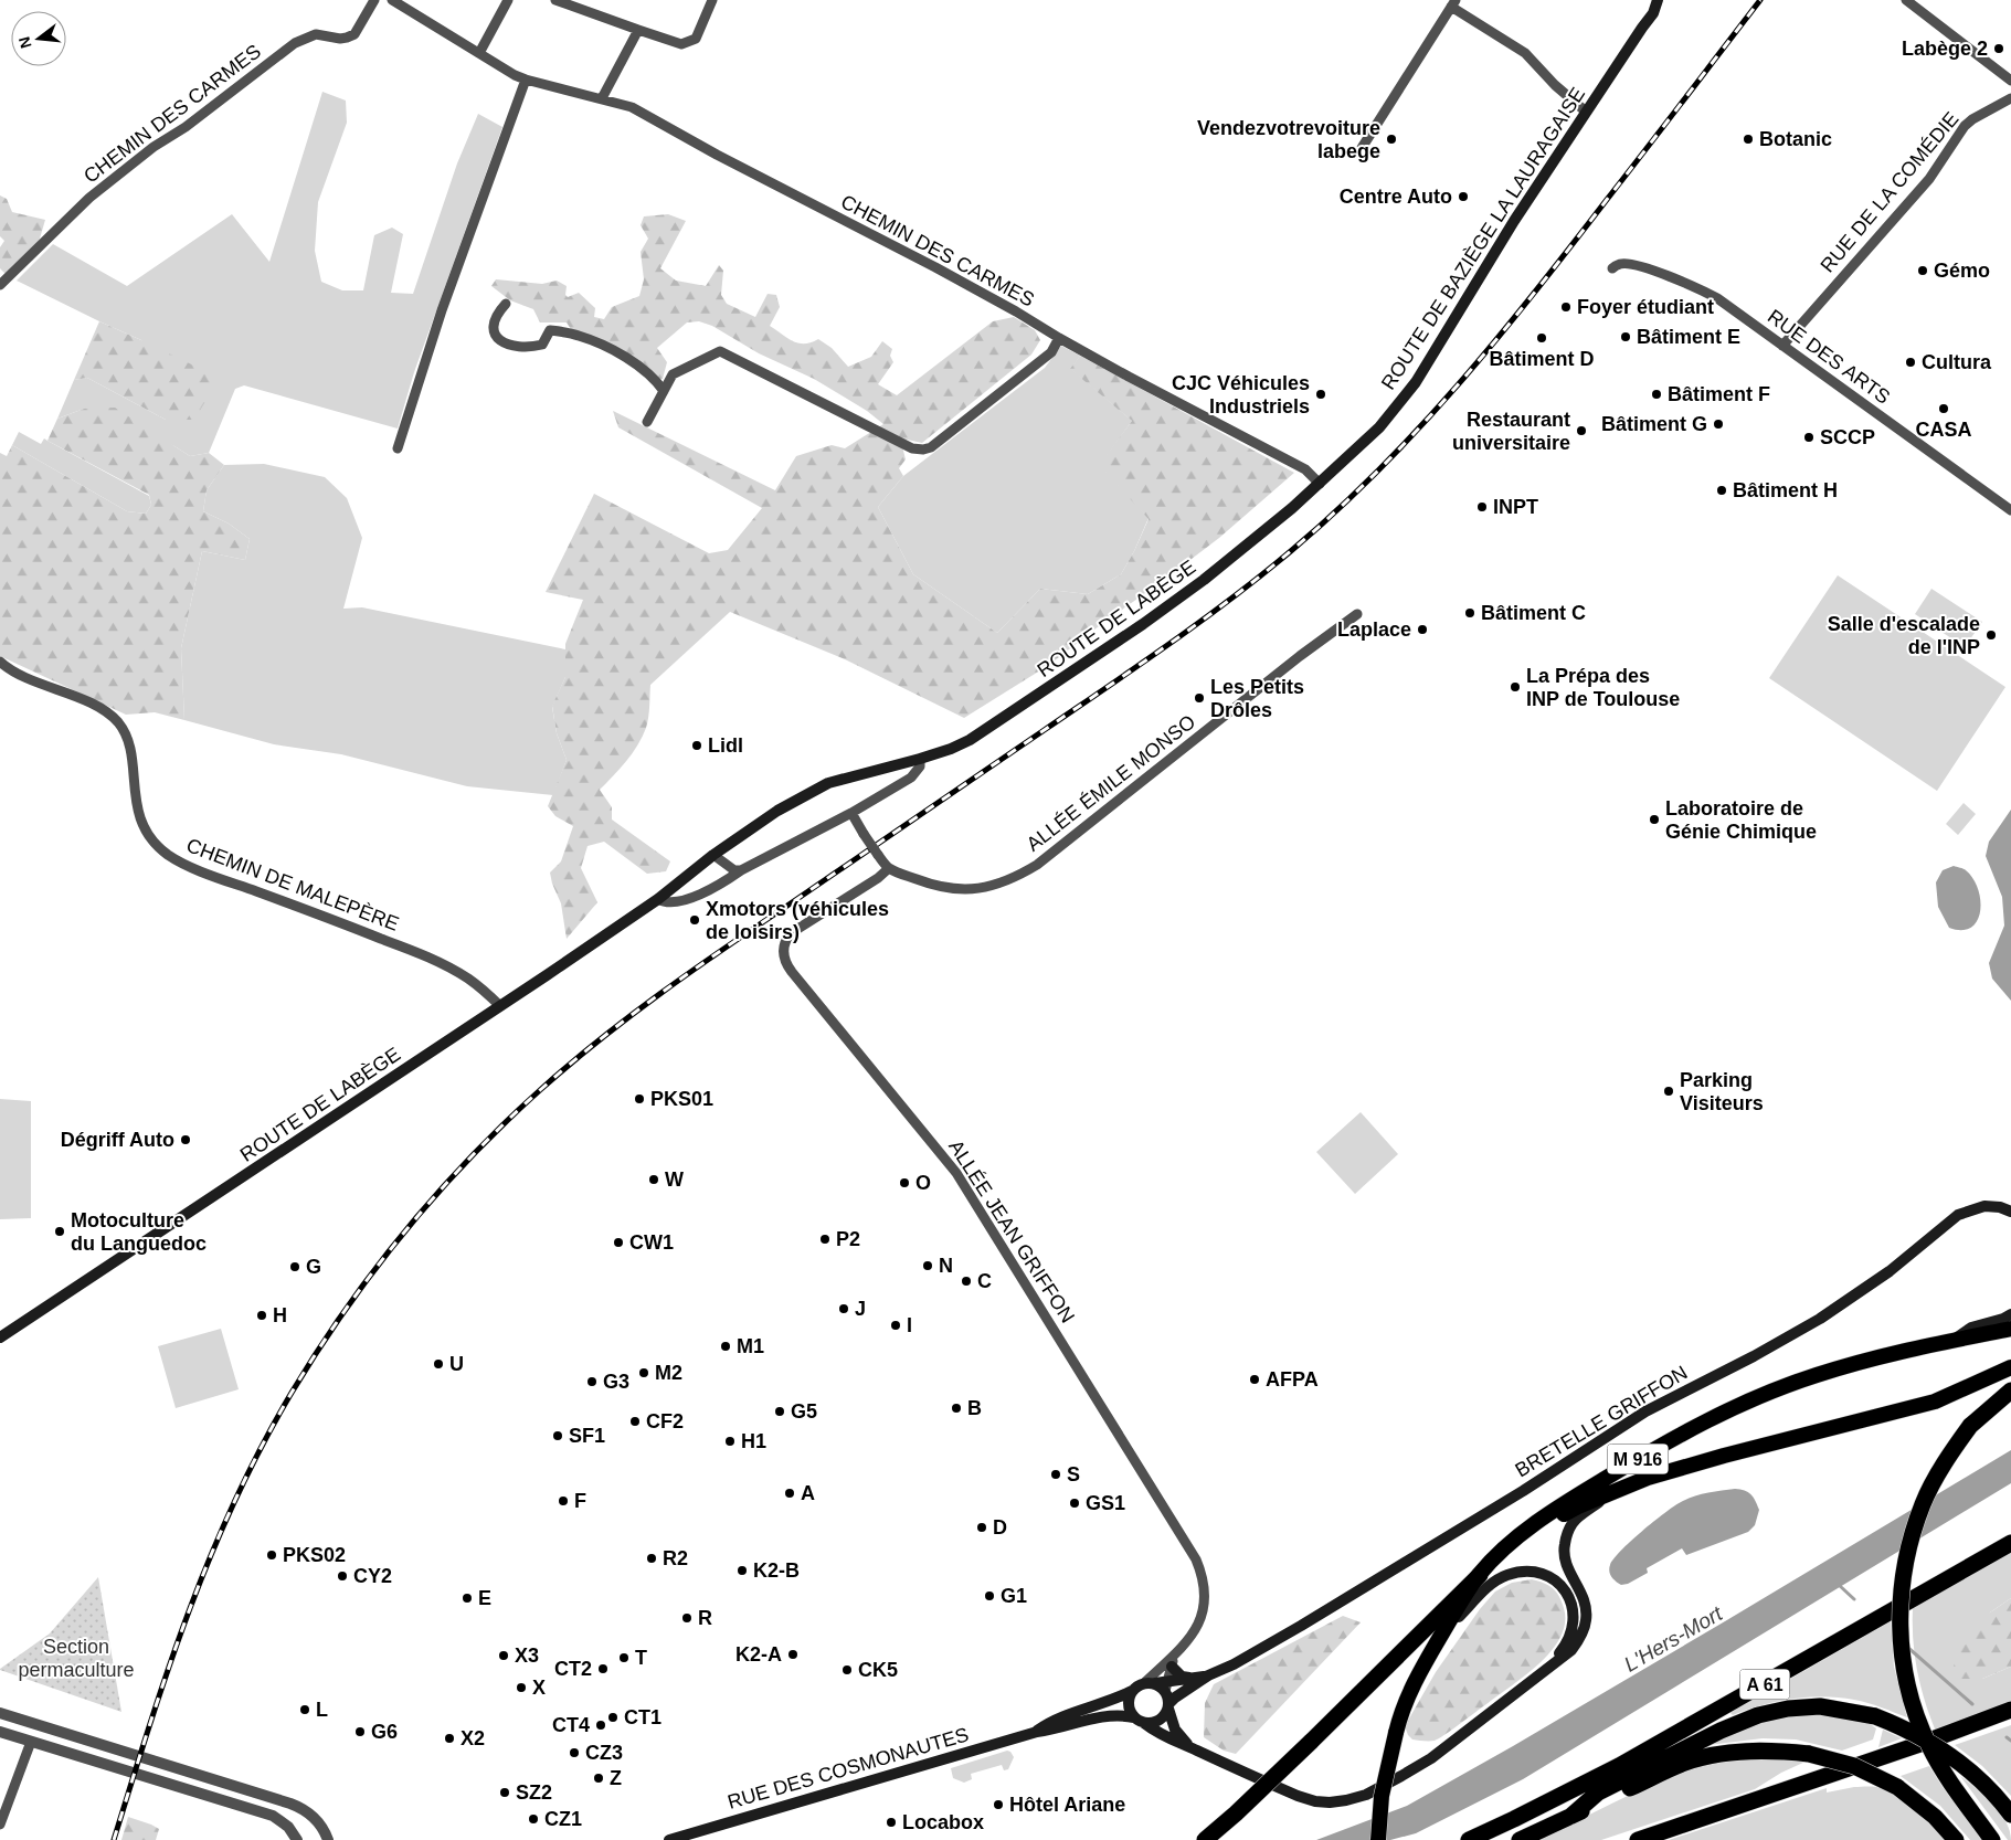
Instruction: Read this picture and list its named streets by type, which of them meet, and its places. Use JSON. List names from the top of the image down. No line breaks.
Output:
{"streets":{"highway":["M 916","A 61"],"main road":["ROUTE DE BAZIÈGE LA LAURAGAISE","ROUTE DE LABÈGE","BRETELLE GRIFFON","RUE DES COSMONAUTES"],"street":["CHEMIN DES CARMES","RUE DE LA COMÉDIE","RUE DES ARTS","ALLÉE ÉMILE MONSO","CHEMIN DE MALEPÈRE","ALLÉE JEAN GRIFFON"]},"crossings":[["CHEMIN DES CARMES","ROUTE DE BAZIÈGE LA LAURAGAISE"],["CHEMIN DES CARMES","ROUTE DE LABÈGE"],["RUE DE LA COMÉDIE","RUE DES ARTS"],["ROUTE DE BAZIÈGE LA LAURAGAISE","ROUTE DE LABÈGE"],["ROUTE DE LABÈGE","CHEMIN DE MALEPÈRE"],["ALLÉE ÉMILE MONSO","ALLÉE JEAN GRIFFON"],["ALLÉE JEAN GRIFFON","BRETELLE GRIFFON"],["ALLÉE JEAN GRIFFON","RUE DES COSMONAUTES"],["BRETELLE GRIFFON","RUE DES COSMONAUTES"]],"water":["L'Hers-Mort"],"parks":["Section permaculture"],"places":["Labège 2","Vendezvotrevoiture labege","Botanic","Centre Auto","Gémo","Foyer étudiant","Bâtiment E","Bâtiment D","Cultura","CJC Véhicules Industriels","Bâtiment F","CASA","Bâtiment G","Restaurant universitaire","SCCP","Bâtiment H","INPT","Bâtiment C","Laplace","Salle d'escalade de l'INP","La Prépa des INP de Toulouse","Les Petits Drôles","Lidl","Laboratoire de Génie Chimique","Xmotors (véhicules de loisirs)","Parking Visiteurs","PKS01","Dégriff Auto","W","O","Motoculture du Languedoc","P2","CW1","N","G","C","J","H","I","M1","U","M2","AFPA","G3","B","G5","CF2","SF1","H1","S","A","F","GS1","D","PKS02","R2","K2-B","CY2","G1","E","R","K2-A","X3","T","CT2","CK5","X","L","CT1","CT4","G6","X2","CZ3","Z","SZ2","Hôtel Ariane","CZ1","Locabox"],"north":"left"}
